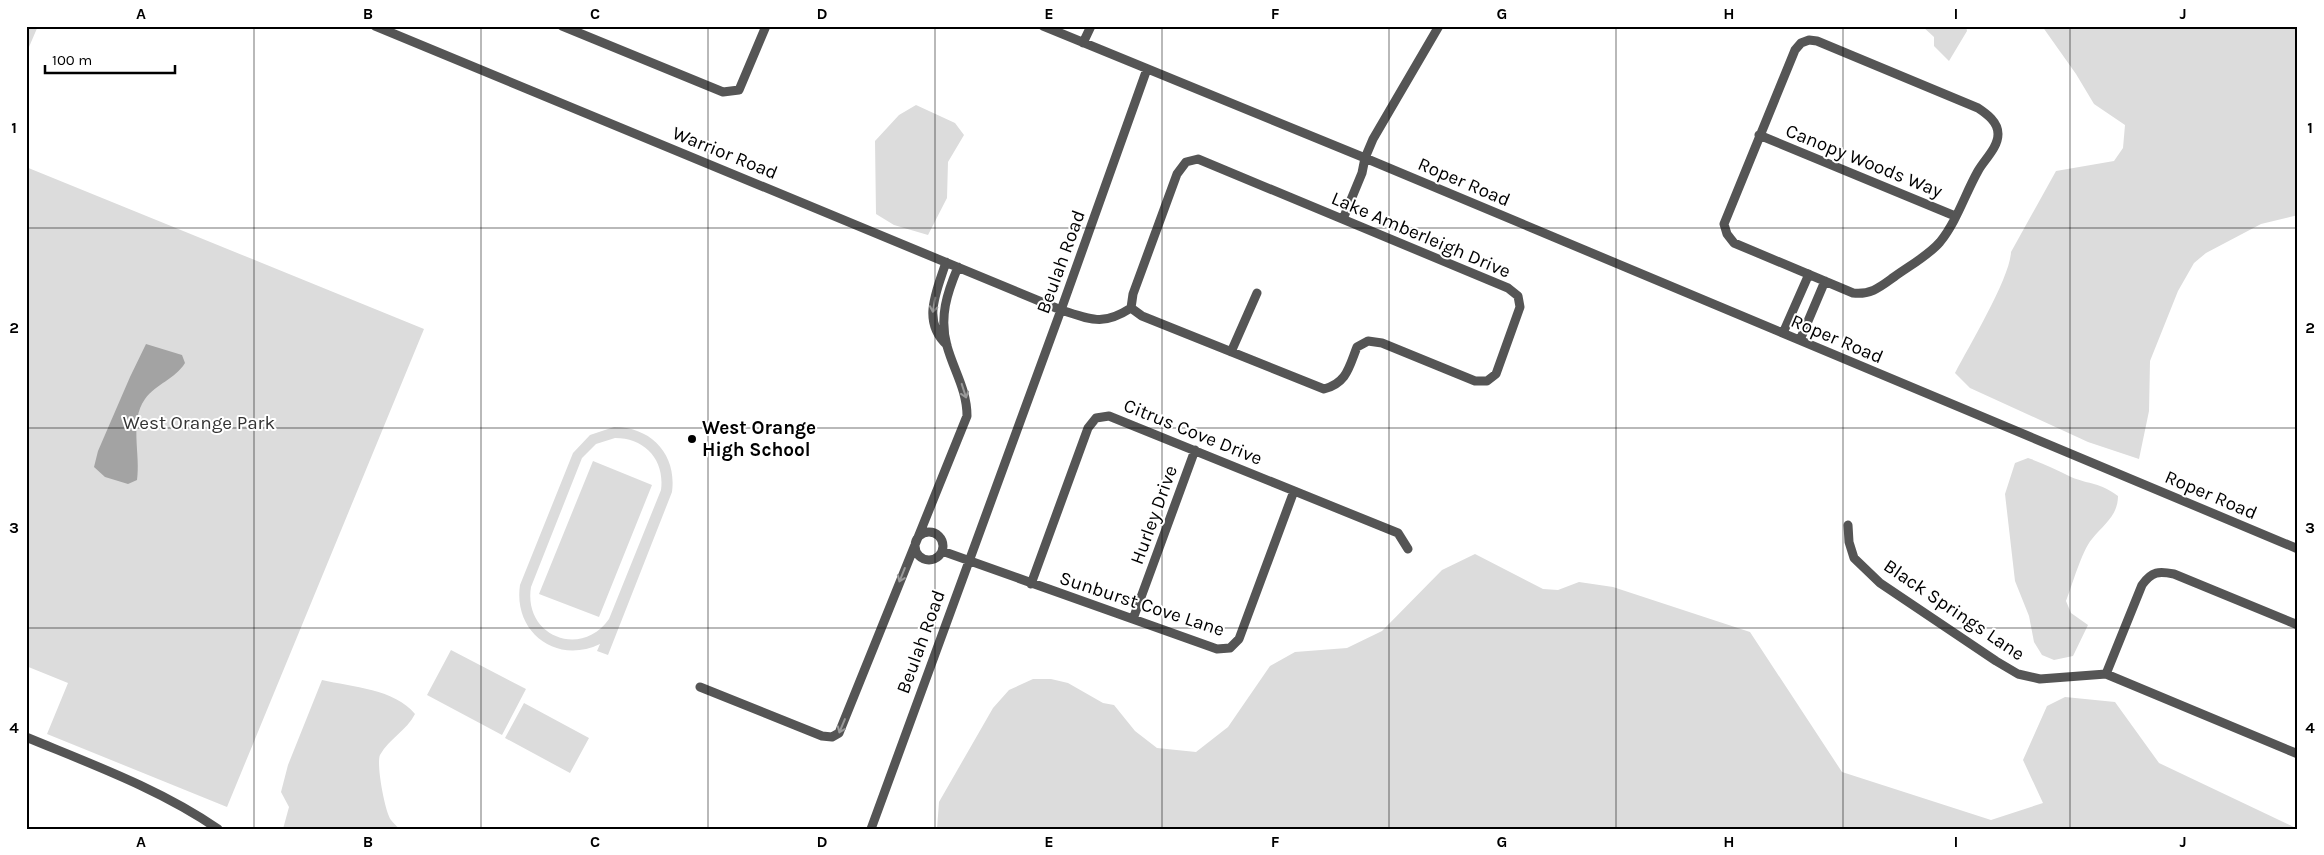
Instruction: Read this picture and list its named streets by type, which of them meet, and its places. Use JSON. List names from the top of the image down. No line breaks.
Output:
{"streets":{"street":["Warrior Road","Canopy Woods Way","Roper Road","Lake Amberleigh Drive","Beulah Road","Citrus Cove Drive","Hurley Drive","Sunburst Cove Lane","Black Springs Lane"]},"crossings":[["Warrior Road","Beulah Road"],["Beulah Road","Sunburst Cove Lane"],["Citrus Cove Drive","Hurley Drive"],["Citrus Cove Drive","Sunburst Cove Lane"],["Hurley Drive","Sunburst Cove Lane"]],"parks":["West Orange Park"],"places":["West Orange High School"],"scale_bar":"100 m","grid":{"columns":["A","B","C","D","E","F","G","H","I","J"],"rows":["1","2","3","4"]}}
